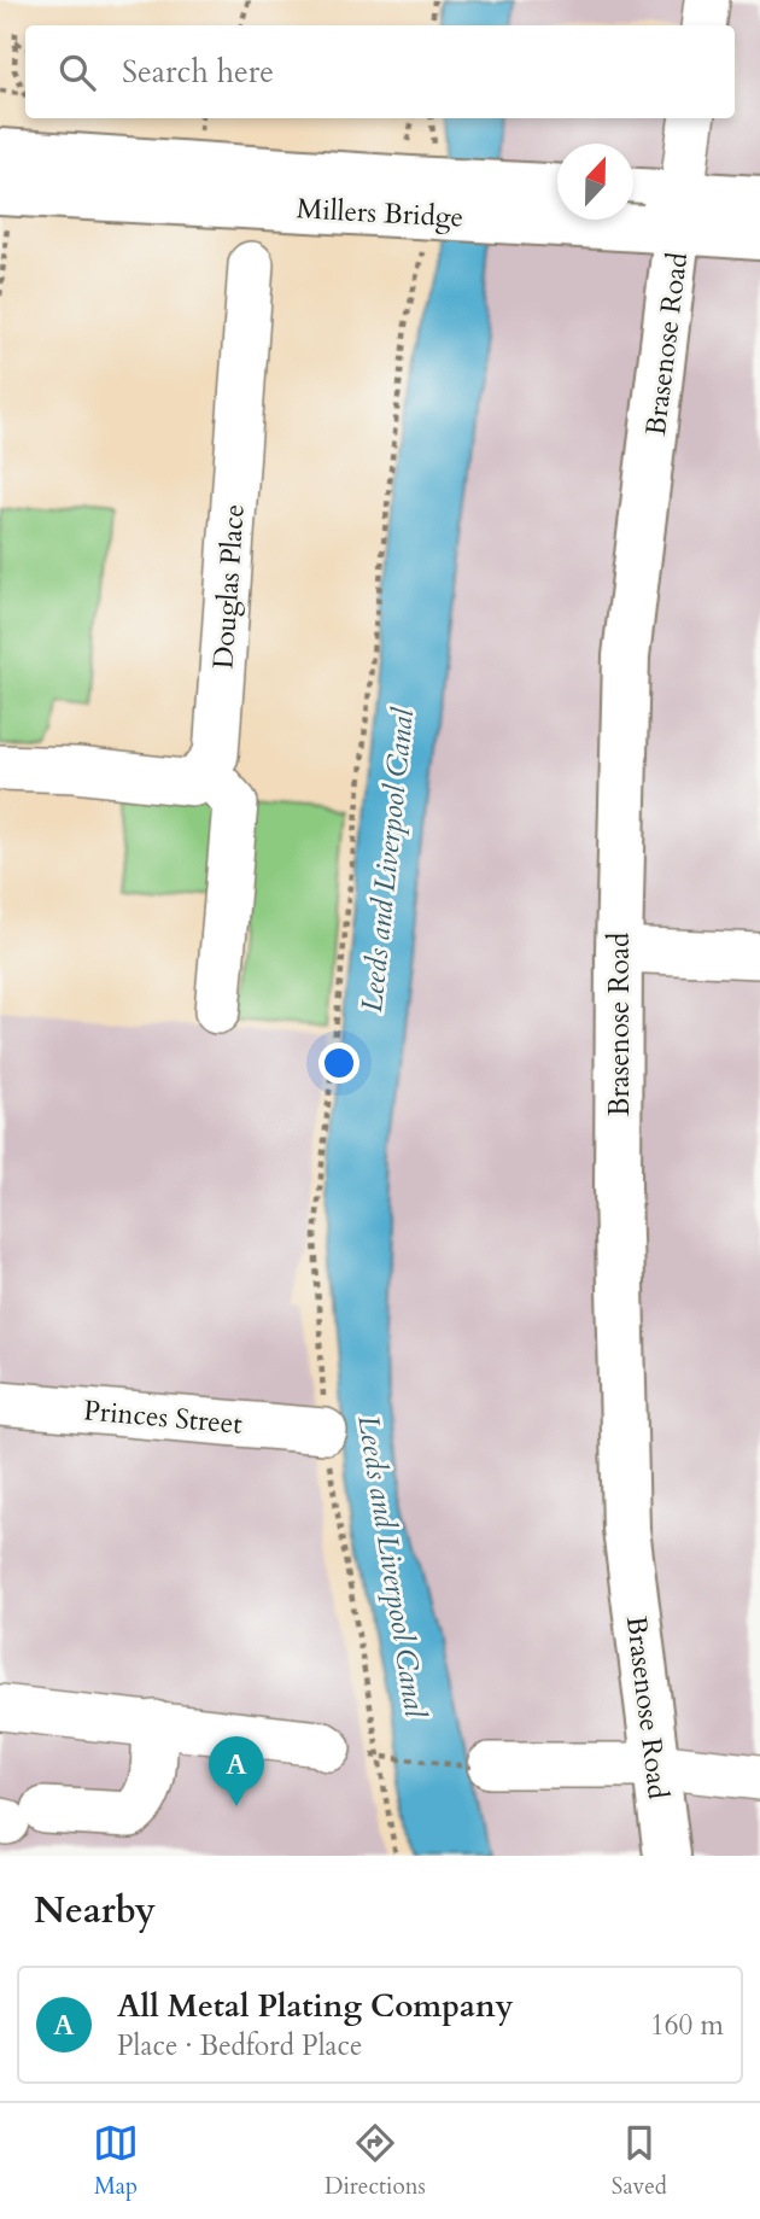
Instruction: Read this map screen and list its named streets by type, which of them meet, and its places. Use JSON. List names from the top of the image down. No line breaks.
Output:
{"streets":{"main road":["Millers Bridge","Brasenose Road"],"street":["Douglas Place","Princes Street"]},"crossings":[["Millers Bridge","Brasenose Road"]],"water":["Leeds and Liverpool Canal"],"north":"top","page":{"search":"Search here","pins":"A","heading":"Nearby","list":[{"mark":"A","name":"All Metal Plating Company","note":"Place · Bedford Place","value":"160 m"}],"nav":["Map","Directions","Saved"]}}
